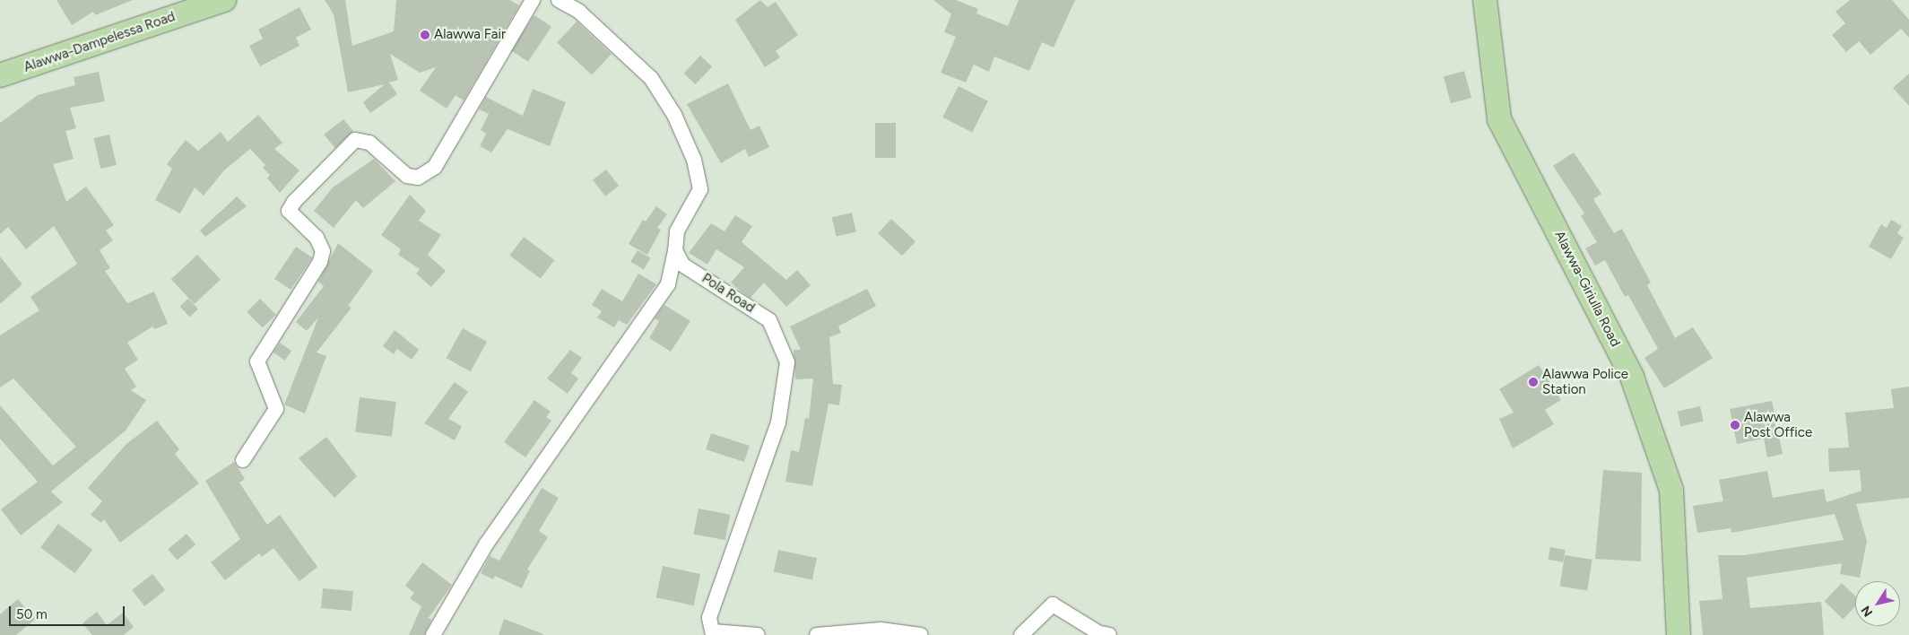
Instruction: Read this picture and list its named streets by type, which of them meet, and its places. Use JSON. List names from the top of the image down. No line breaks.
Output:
{"streets":{"main road":["Alawwa-Dampelessa Road","Alawwa-Giriulla Road"],"street":["Pola Road"]},"places":["Alawwa Fair","Alawwa Police Station","Alawwa Post Office"],"scale_bar":"50 m","north":"bottom left"}
